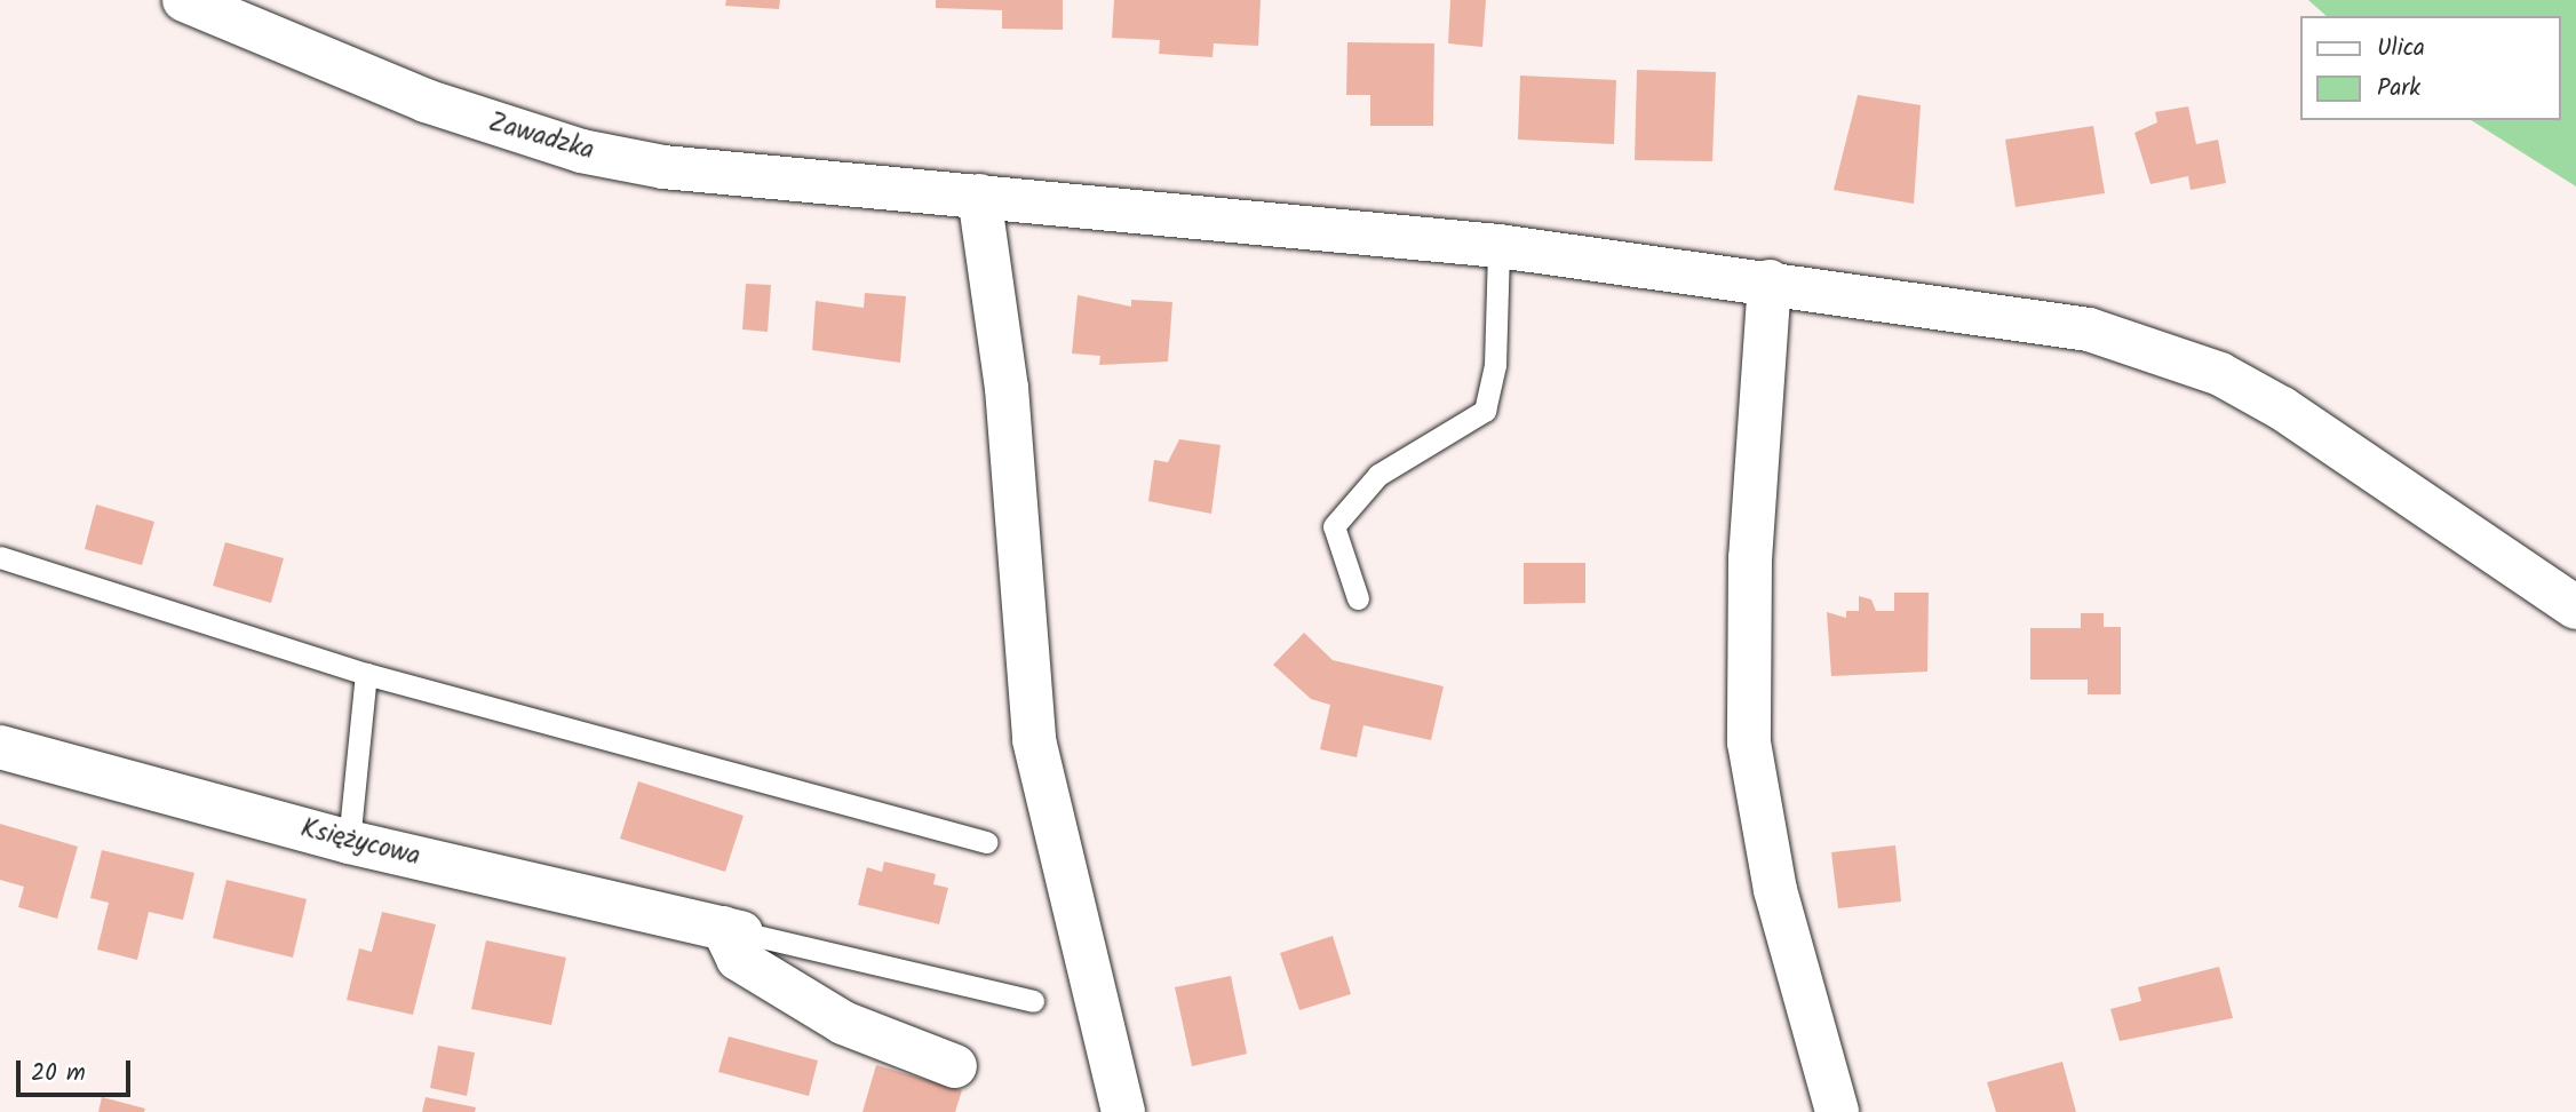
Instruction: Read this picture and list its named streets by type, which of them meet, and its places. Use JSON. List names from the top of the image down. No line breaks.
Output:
{"streets":{"street":["Zawadzka","Księżycowa"]},"legend":["Ulica","Park"],"scale_bar":"20 m"}
